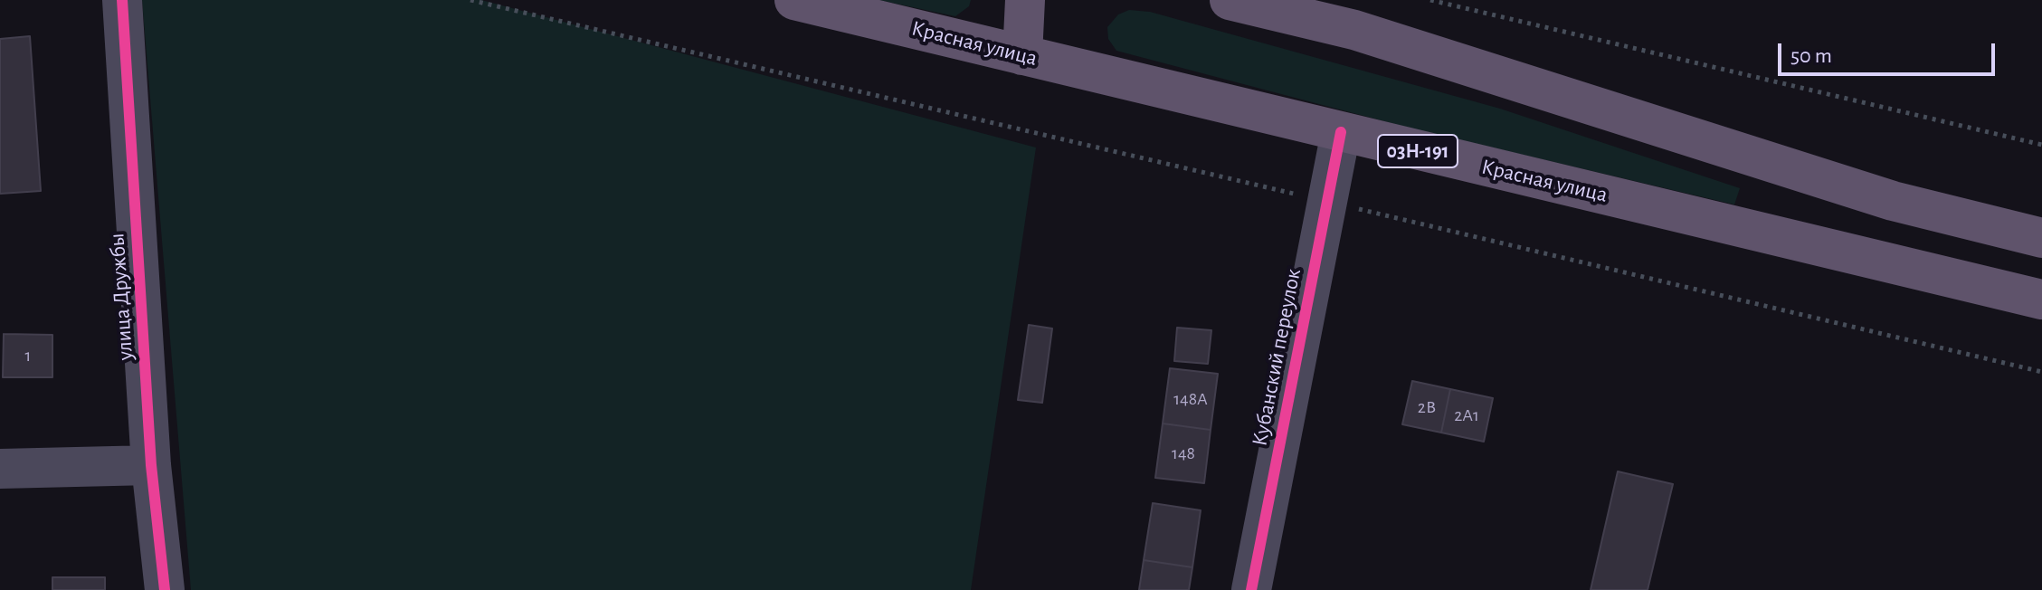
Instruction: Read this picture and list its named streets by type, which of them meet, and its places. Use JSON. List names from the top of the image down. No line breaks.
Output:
{"streets":{"main road":["Красная улица","03Н-191"],"street":["улица Дружбы","Кубанский переулок"]},"crossings":[["Красная улица","Кубанский переулок"]],"house_numbers":["1","148А","2В","2А1","148"],"scale_bar":"50 m"}
